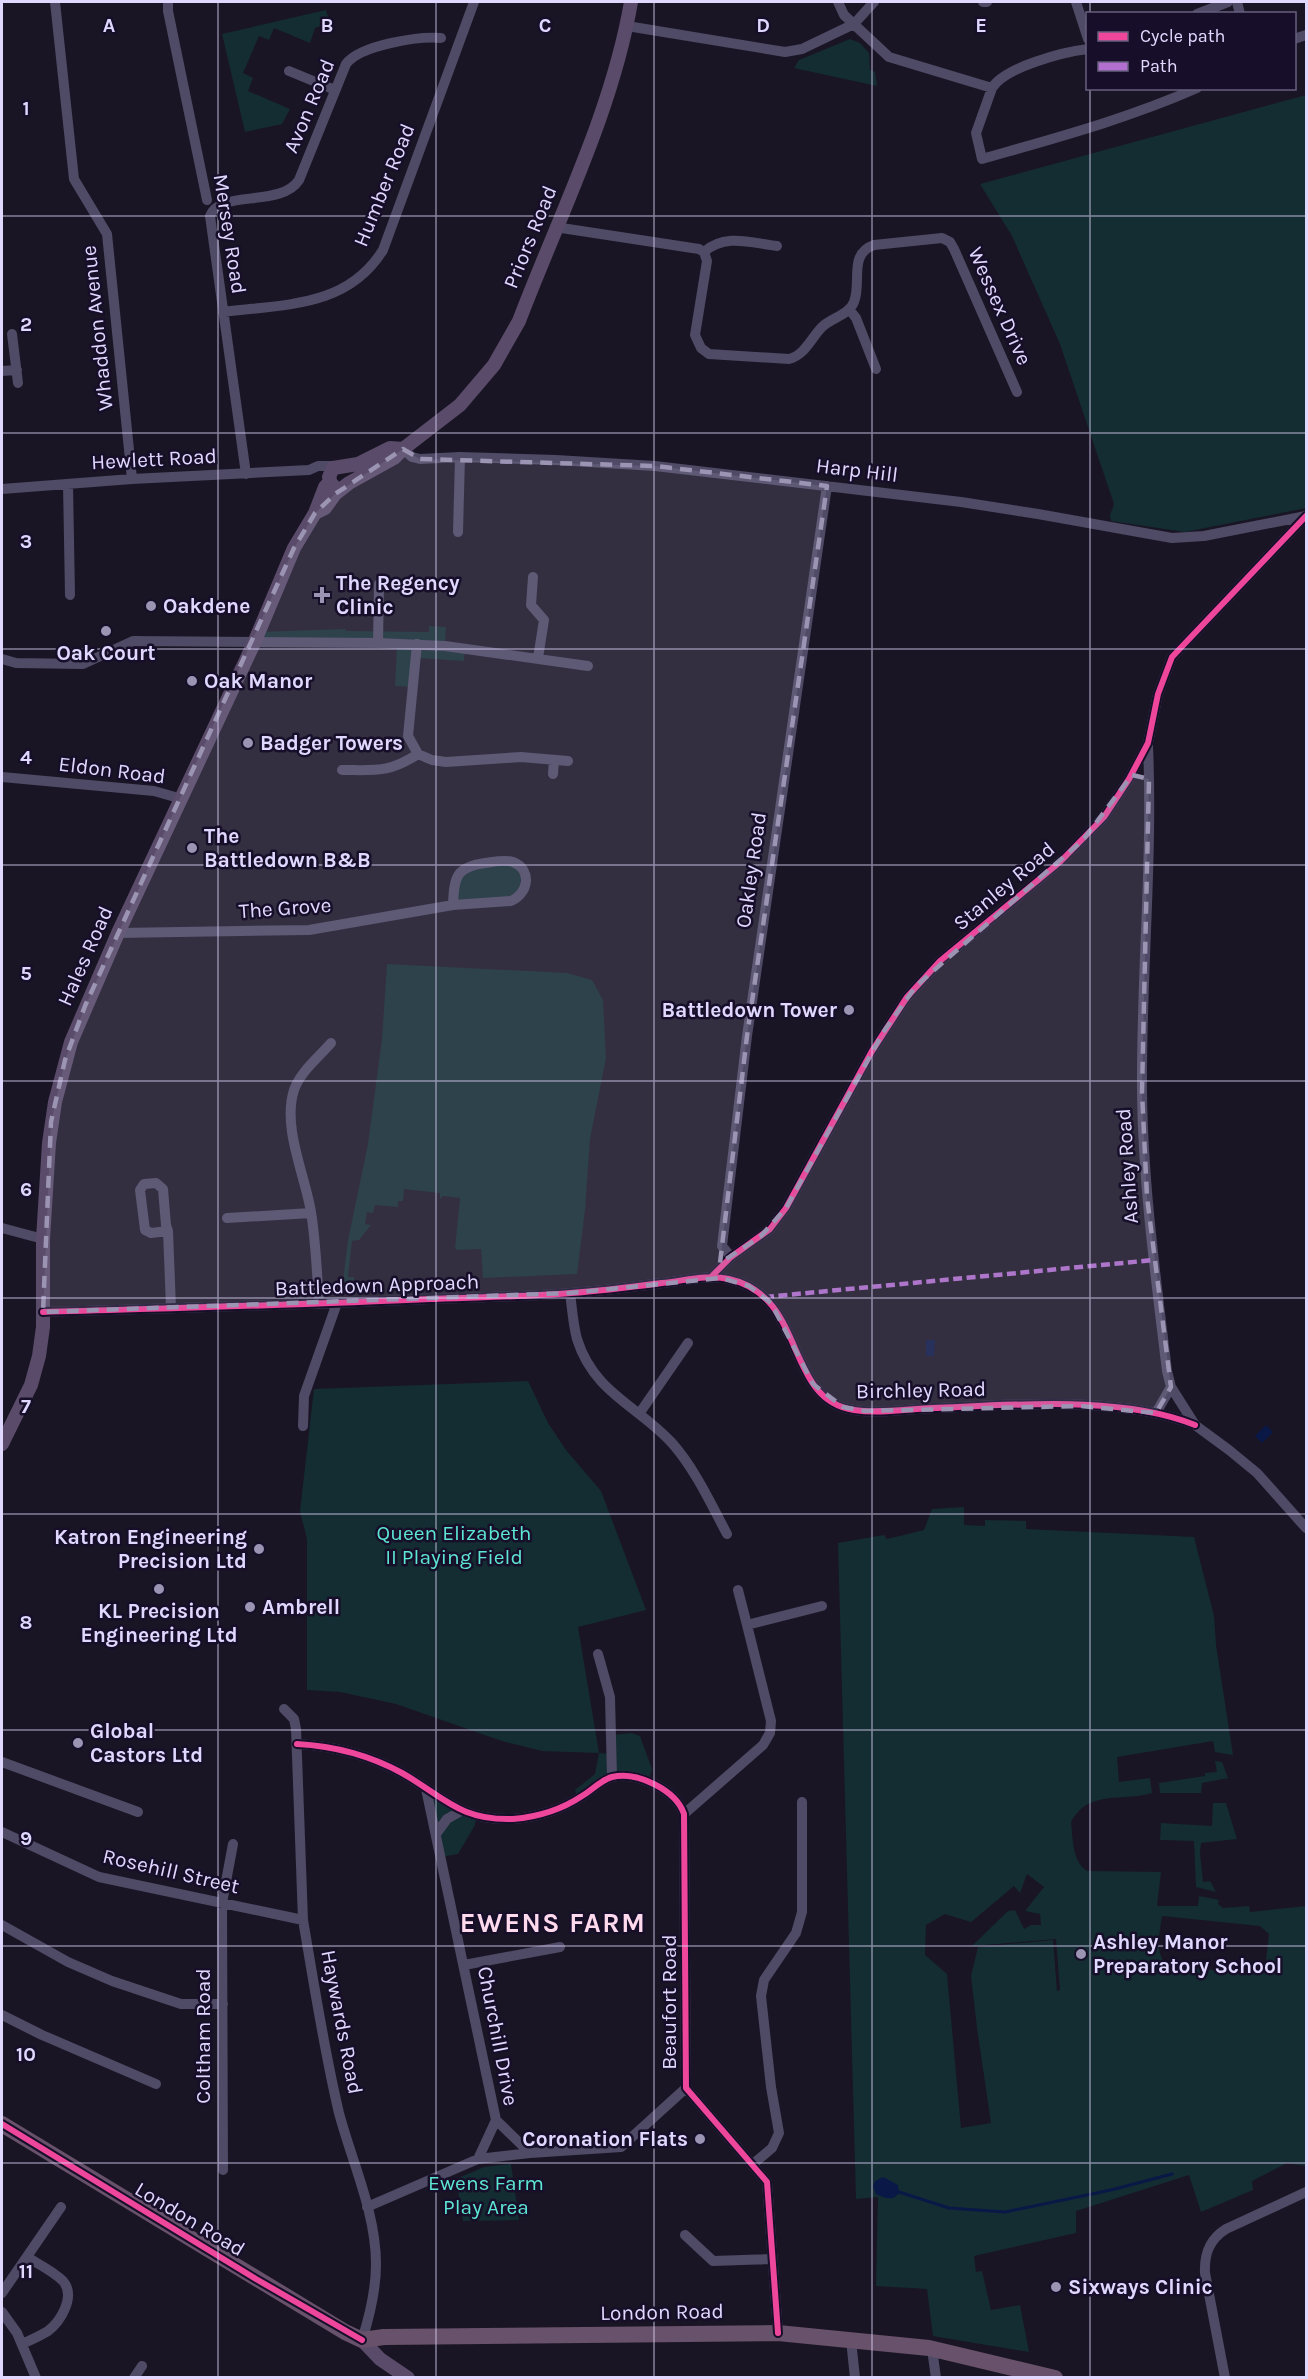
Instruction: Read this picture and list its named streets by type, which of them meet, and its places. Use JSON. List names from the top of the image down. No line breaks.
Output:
{"streets":{"highway":["London Road"],"main road":["Priors Road","Hales Road"],"street":["Avon Road","Humber Road","Mersey Road","Wessex Drive","Whaddon Avenue","Hewlett Road","Harp Hill","Eldon Road","Oakley Road","Stanley Road","The Grove","Ashley Road","Battledown Approach","Birchley Road","Rosehill Street","Beaufort Road","Haywards Road","Coltham Road","Churchill Drive"]},"crossings":[["Avon Road","Mersey Road"],["Humber Road","Mersey Road"],["Mersey Road","Hewlett Road"],["Priors Road","Hewlett Road"],["Priors Road","Harp Hill"],["Priors Road","Hales Road"],["Whaddon Avenue","Hewlett Road"],["Hewlett Road","Hales Road"],["Harp Hill","Oakley Road"],["Harp Hill","Stanley Road"],["Eldon Road","Hales Road"],["Oakley Road","Stanley Road"],["Stanley Road","Ashley Road"],["Stanley Road","Battledown Approach"],["Stanley Road","Birchley Road"],["The Grove","Hales Road"],["Hales Road","Battledown Approach"],["Ashley Road","Birchley Road"],["Battledown Approach","Birchley Road"],["Rosehill Street","Haywards Road"],["Rosehill Street","Coltham Road"],["Beaufort Road","London Road"],["Haywards Road","London Road"]],"districts":["EWENS FARM"],"parks":["Queen Elizabeth II Playing Field","Ewens Farm Play Area"],"places":{"health":["The Regency Clinic"],"other":["Oakdene","Oak Court","Oak Manor","Badger Towers","The Battledown B&B","Battledown Tower","Katron Engineering Precision Ltd","KL Precision Engineering Ltd","Ambrell","Global Castors Ltd","Ashley Manor Preparatory School","Coronation Flats","Sixways Clinic"]},"legend":["Cycle path","Path"],"grid":{"columns":["A","B","C","D","E"],"rows":["1","2","3","4","5","6","7","8","9","10","11"]}}
